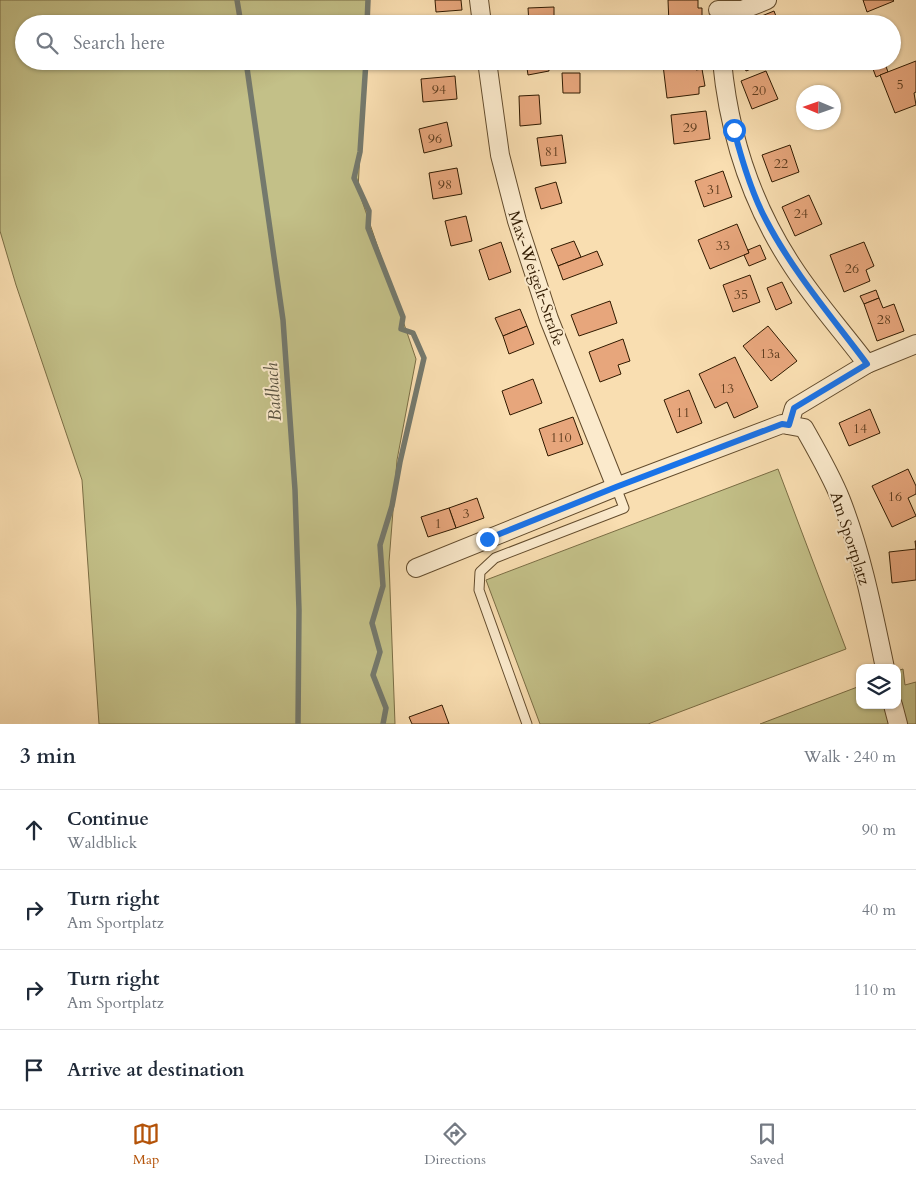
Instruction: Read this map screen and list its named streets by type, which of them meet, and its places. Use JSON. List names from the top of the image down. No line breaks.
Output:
{"streets":{"street":["Max-Weigelt-Straße","Am Sportplatz"]},"water":["Badbach"],"house_numbers":["5","94","20","29","96","81","22","98","31","24","33","26","35","28","13a","13","11","14","110","16","3","1"],"north":"left","page":{"search":"Search here","heading":["3 min","Walk · 240 m"],"list":[["Continue","Waldblick","90 m"],["Turn right","Am Sportplatz","40 m"],["Turn right","Am Sportplatz","110 m"],"Arrive at destination"],"nav":["Map","Directions","Saved"]}}
